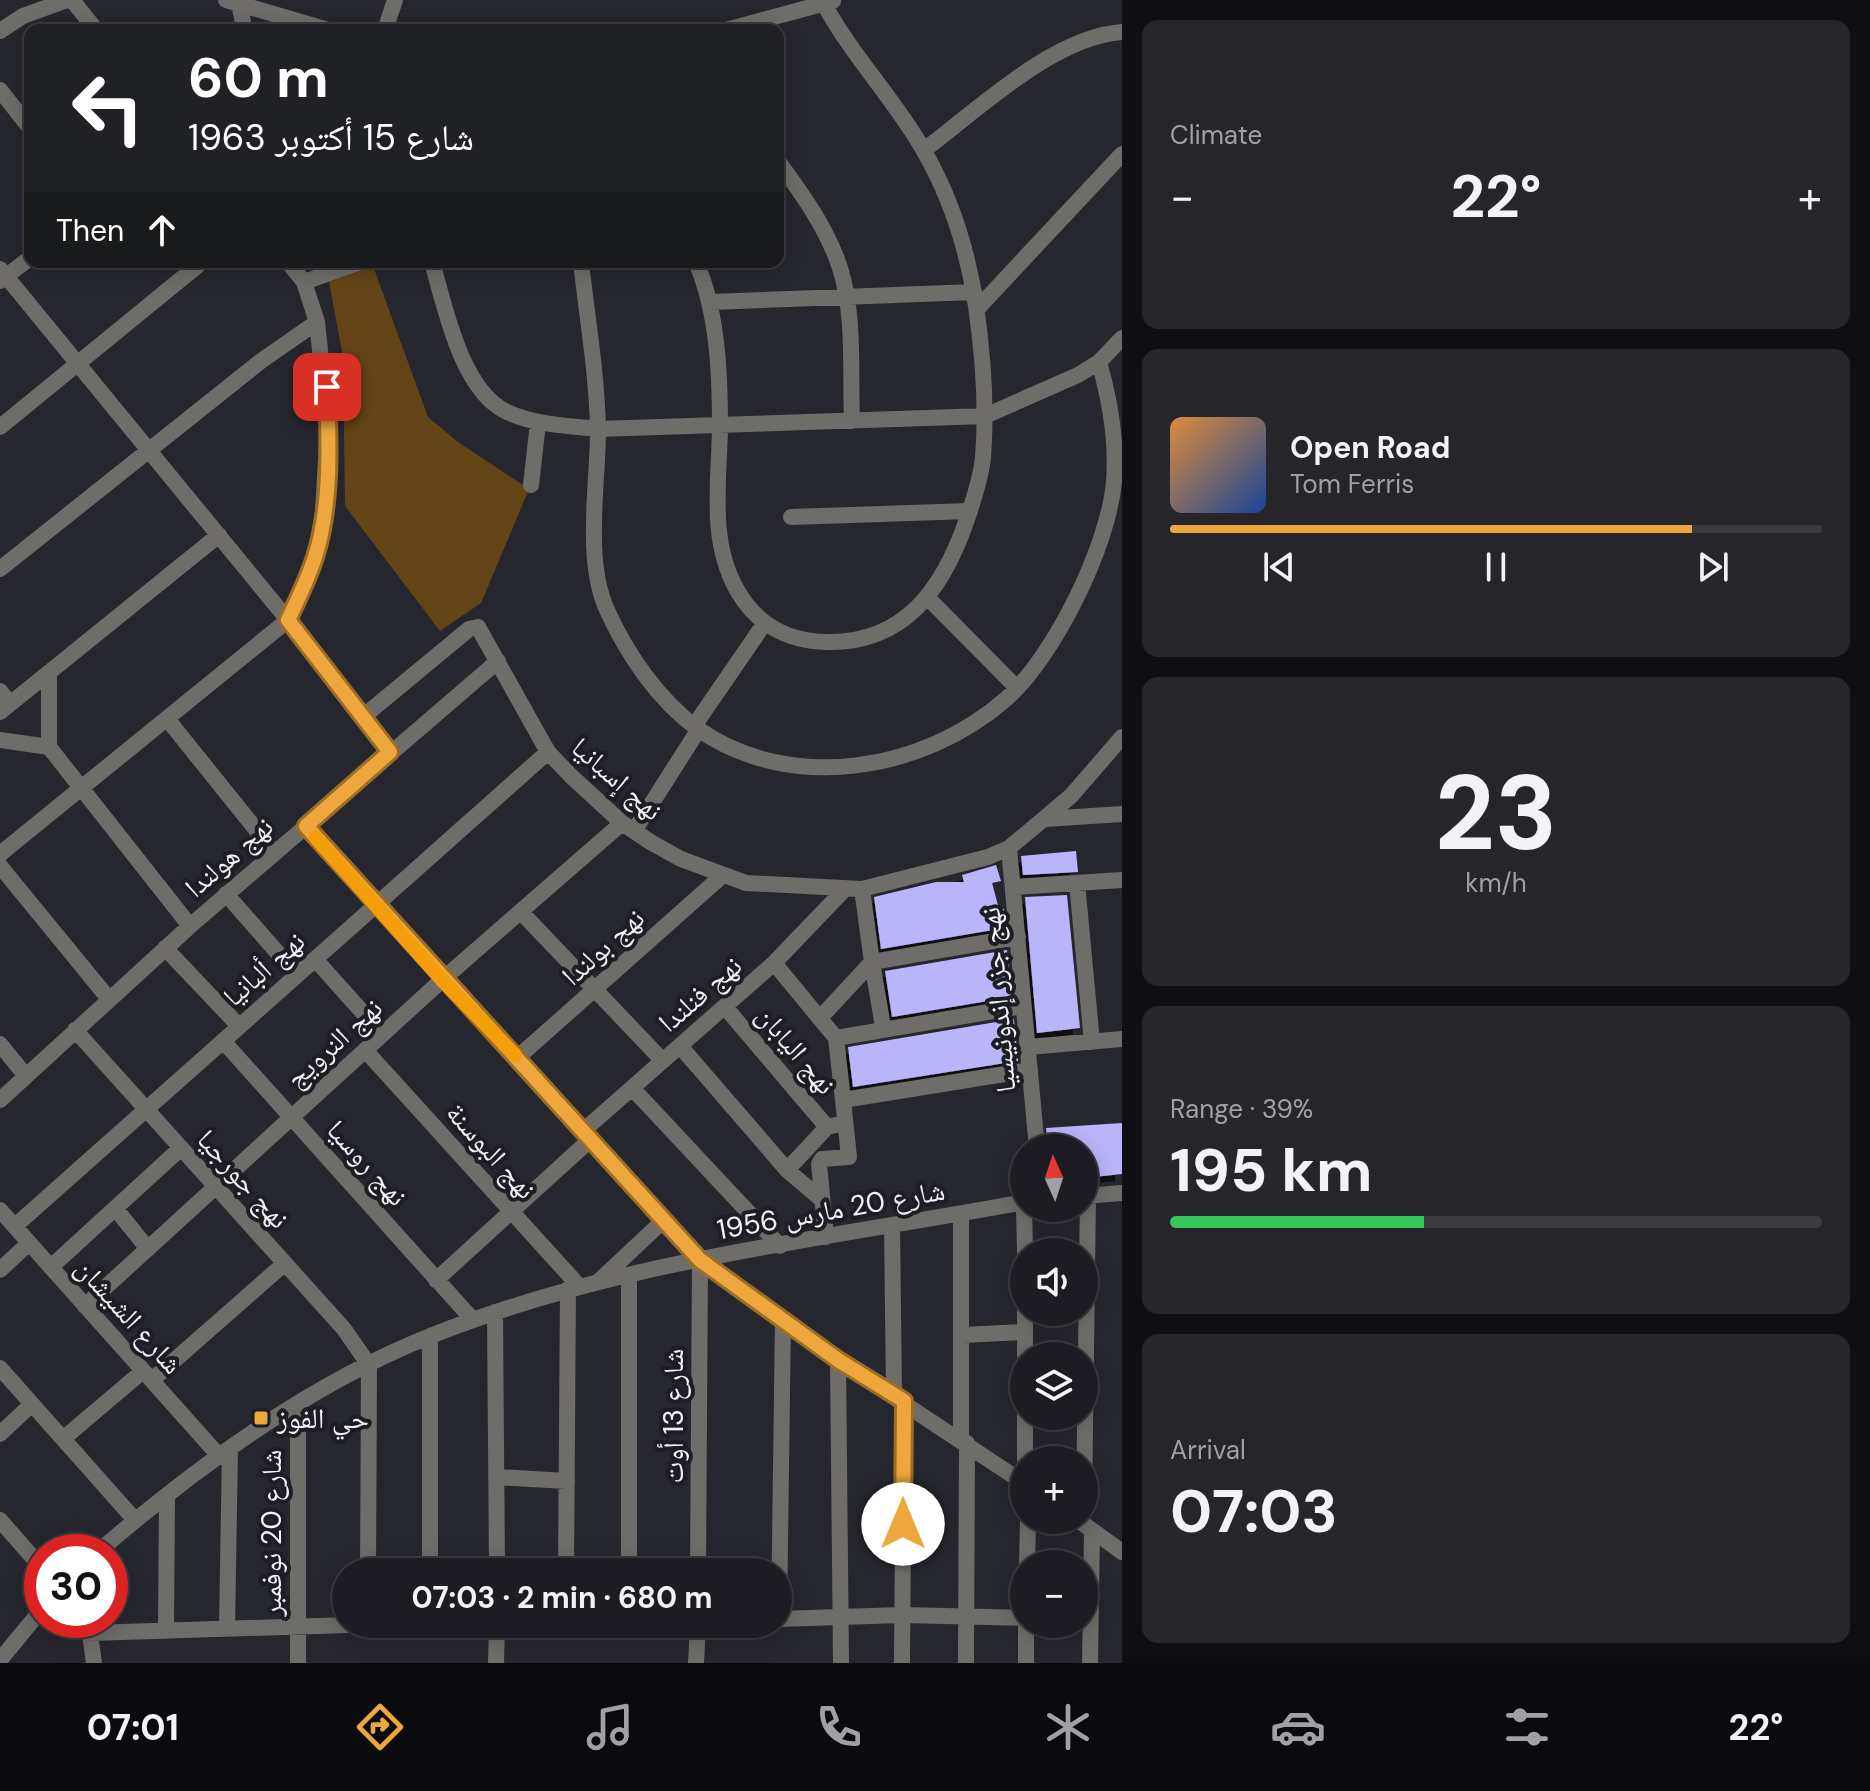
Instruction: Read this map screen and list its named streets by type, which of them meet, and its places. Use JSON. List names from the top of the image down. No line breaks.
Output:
{"streets":{"street":["نهج إسبانيا","نهج هولندا","نهج بولندا","نهج ألبانيا","نهج فنلندا","نهج جزر إندونيسيا","نهج النرويج","نهج اليابان","نهج البوسنة","نهج روسيا","نهج جورجيا","شارع 20 مارس 1956","شارع الشيشان","شارع 13 أوت","شارع 20 نوفمبر"]},"crossings":[["نهج إسبانيا","نهج هولندا"],["نهج إسبانيا","نهج بولندا"],["نهج إسبانيا","نهج ألبانيا"],["نهج إسبانيا","نهج فنلندا"],["نهج إسبانيا","نهج جزر إندونيسيا"],["نهج إسبانيا","نهج النرويج"],["نهج هولندا","نهج جورجيا"],["نهج ألبانيا","نهج روسيا"],["نهج ألبانيا","نهج جورجيا"],["نهج ألبانيا","شارع الشيشان"],["نهج فنلندا","نهج اليابان"],["نهج فنلندا","نهج البوسنة"],["نهج فنلندا","نهج روسيا"],["نهج النرويج","نهج البوسنة"],["نهج النرويج","نهج روسيا"],["نهج النرويج","نهج جورجيا"],["نهج النرويج","شارع الشيشان"],["نهج البوسنة","شارع 20 مارس 1956"],["نهج روسيا","شارع 20 مارس 1956"],["نهج جورجيا","شارع 20 مارس 1956"],["شارع 20 مارس 1956","شارع الشيشان"],["شارع 20 مارس 1956","شارع 13 أوت"],["شارع 20 مارس 1956","شارع 20 نوفمبر"]],"places":{"transit":["حي الفوز"]},"north":"top","page":{"tile":["Climate",["23","km/h"],["Range · 39%","195 km"],["Arrival","07:03"]],"turn":["60 m","شارع 15 أكتوبر 1963"],"heat":["−","22°","+"],"then":"Then","song":["Open Road","Tom Ferris"],"map_buttons":["+","−"],"limit":"30","trip":"07:03 · 2 min · 680 m","tabs":["07:01","22°"]}}
